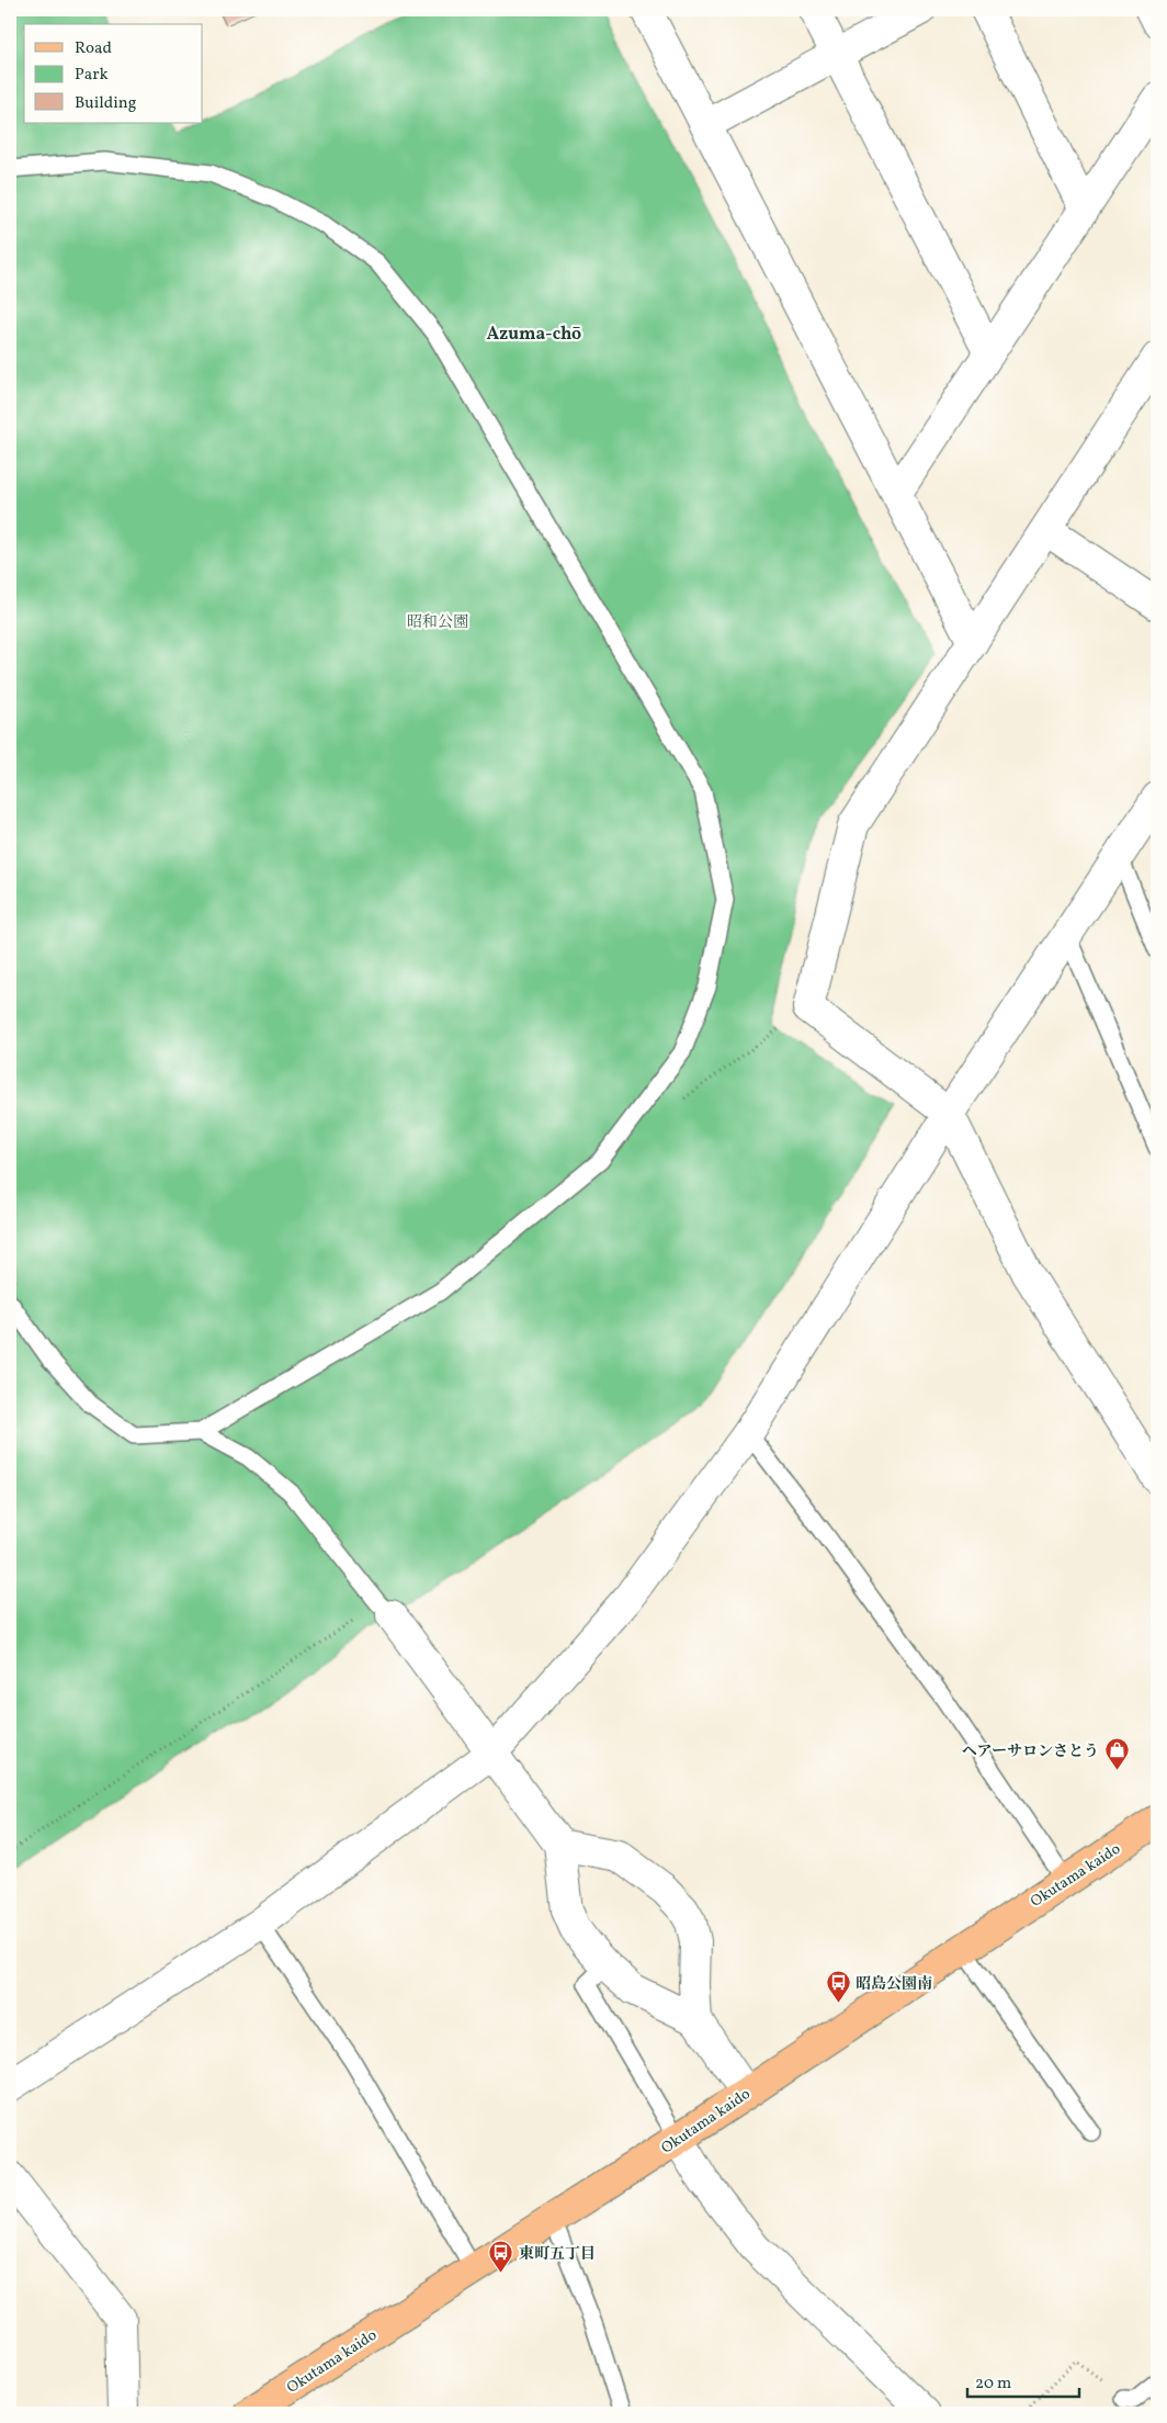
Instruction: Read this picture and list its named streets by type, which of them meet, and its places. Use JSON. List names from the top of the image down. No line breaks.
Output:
{"streets":{"main road":["Okutama kaido"]},"districts":["Azuma-chō"],"parks":["昭和公園"],"places":{"shop":["ヘアーサロンさとう"],"bus stop":["昭島公園南","東町五丁目"]},"legend":["Road","Park","Building"],"scale_bar":"20 m"}
